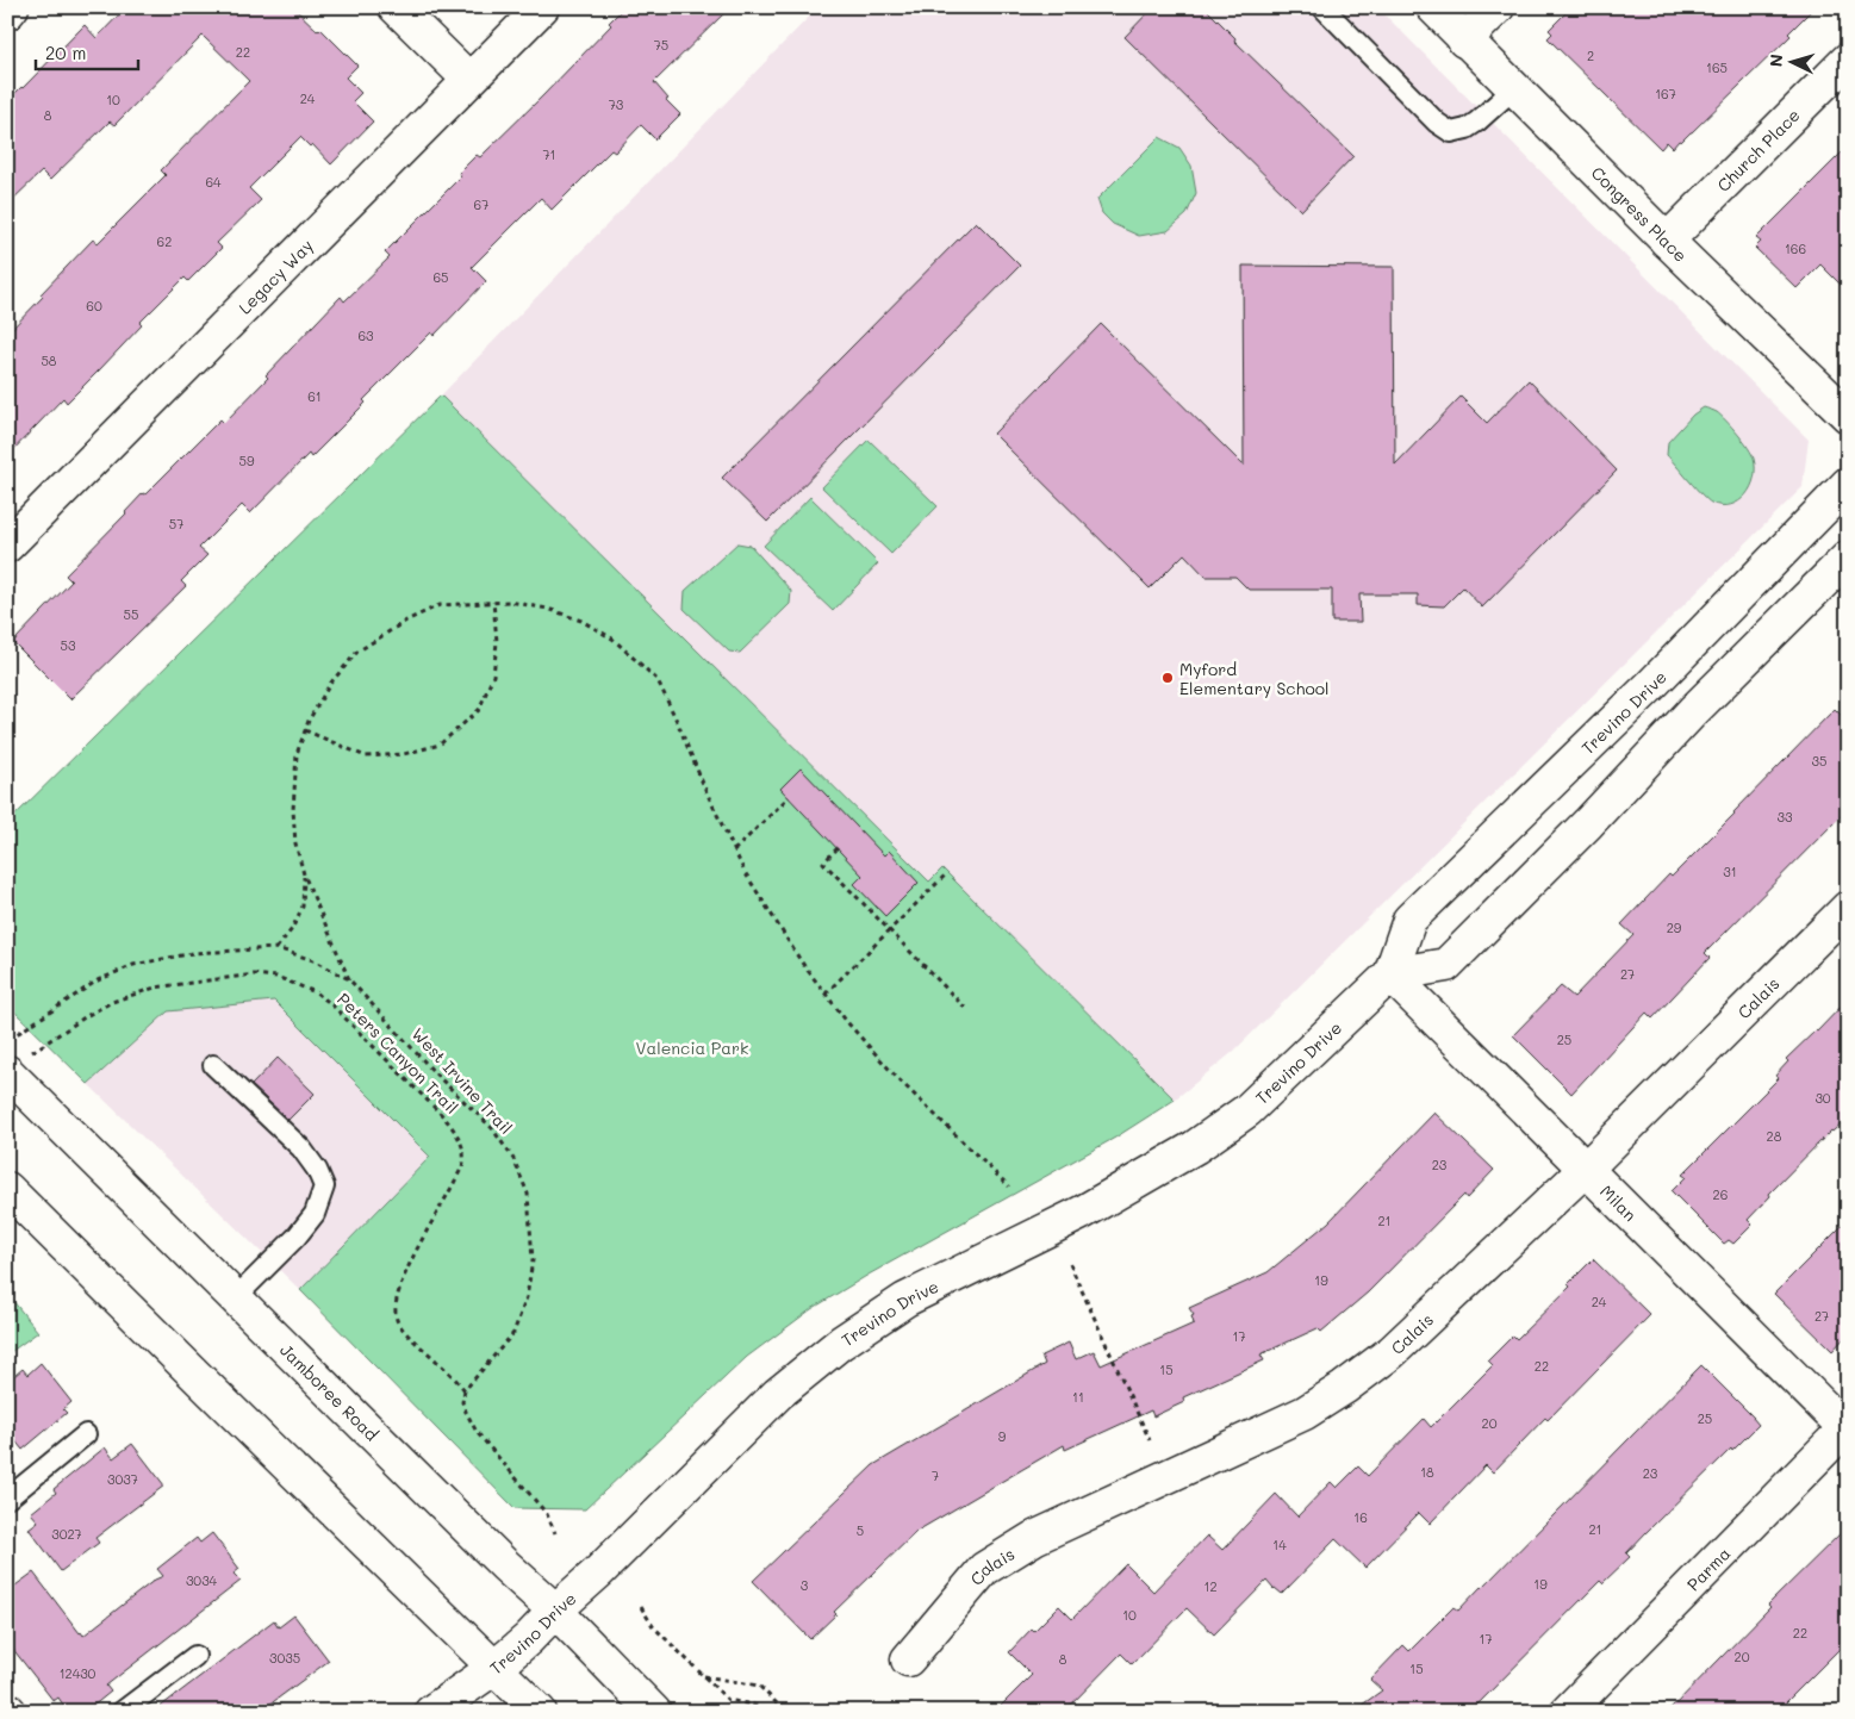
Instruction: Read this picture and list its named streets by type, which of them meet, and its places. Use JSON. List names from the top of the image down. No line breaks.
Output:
{"streets":{"street":["Church Place","Congress Place","Legacy Way","Trevino Drive","Calais","Milan","Jamboree Road","Parma"],"path":["Peters Canyon Trail","West Irvine Trail"]},"crossings":[["Church Place","Congress Place"],["Trevino Drive","Milan"],["Trevino Drive","Jamboree Road"],["Calais","Milan"],["Peters Canyon Trail","West Irvine Trail"],["Peters Canyon Trail","Jamboree Road"],["Milan","Parma"]],"parks":["Valencia Park"],"places":["Myford Elementary School"],"house_numbers":["75","22","2","165","167","24","10","73","8","71","64","67","62","166","65","60","63","58","61","59","57","55","53","35","33","31","29","27","25","30","28","23","26","21","19","24","27","17","22","15","11","25","20","9","18","23","7","3037","16","21","5","3027","14","3034","19","3","12","10","22","17","20","3035","8","15","12430"],"scale_bar":"20 m","north":"left"}
